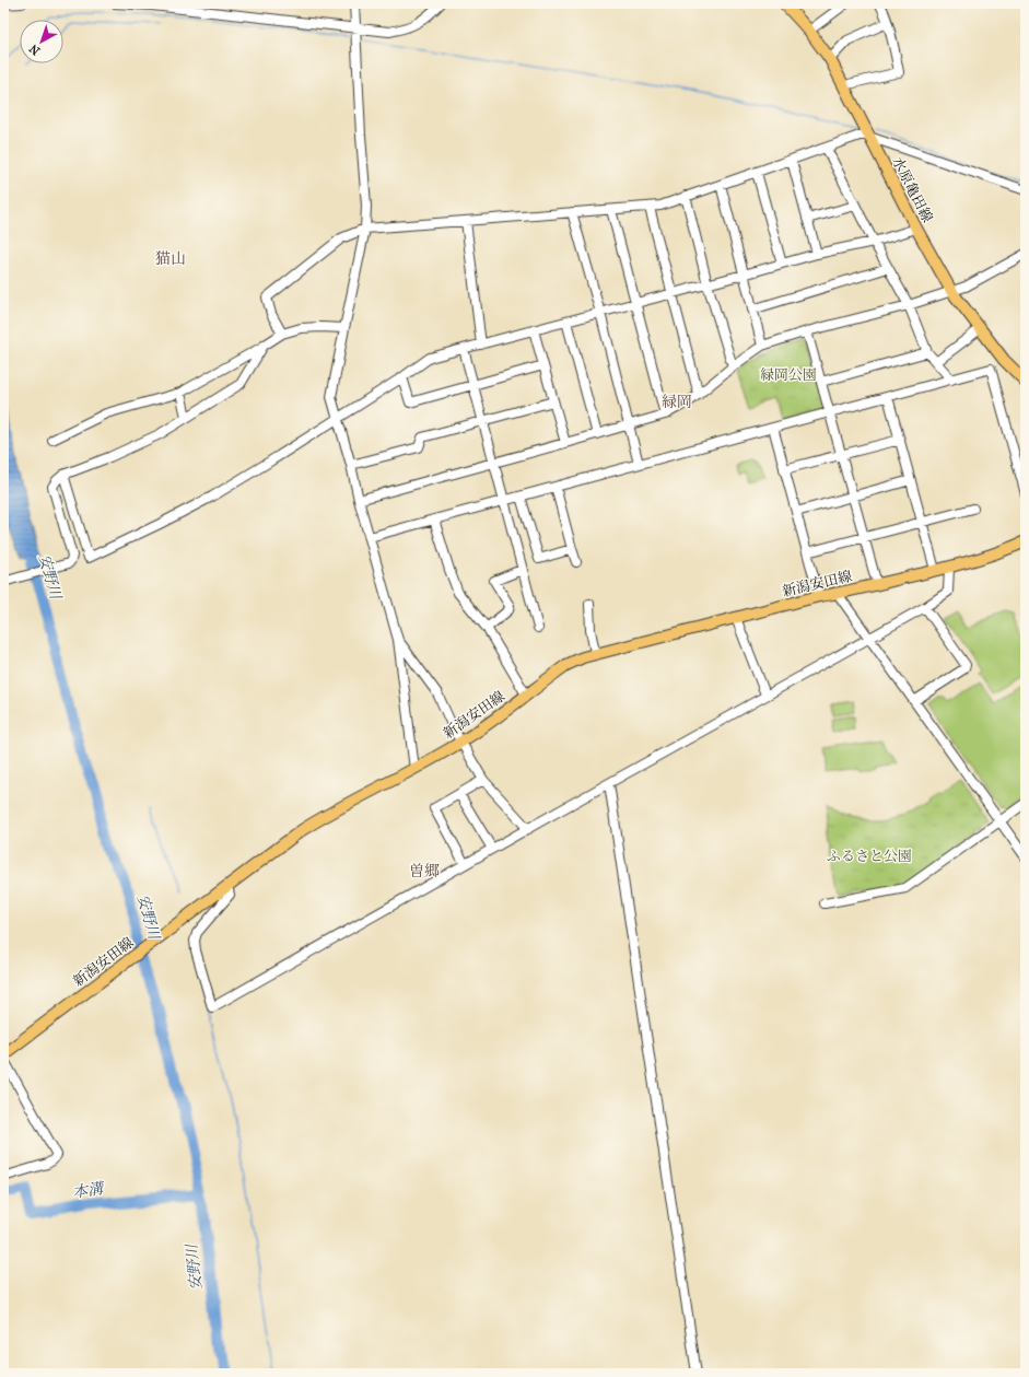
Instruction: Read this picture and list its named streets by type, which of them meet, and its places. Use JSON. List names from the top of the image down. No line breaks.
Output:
{"streets":{"main road":["水原亀田線","新潟安田線"]},"districts":["猫山","緑岡","曽郷"],"water":["安野川","本溝"],"parks":["緑岡公園","ふるさと公園"],"north":"bottom left"}
